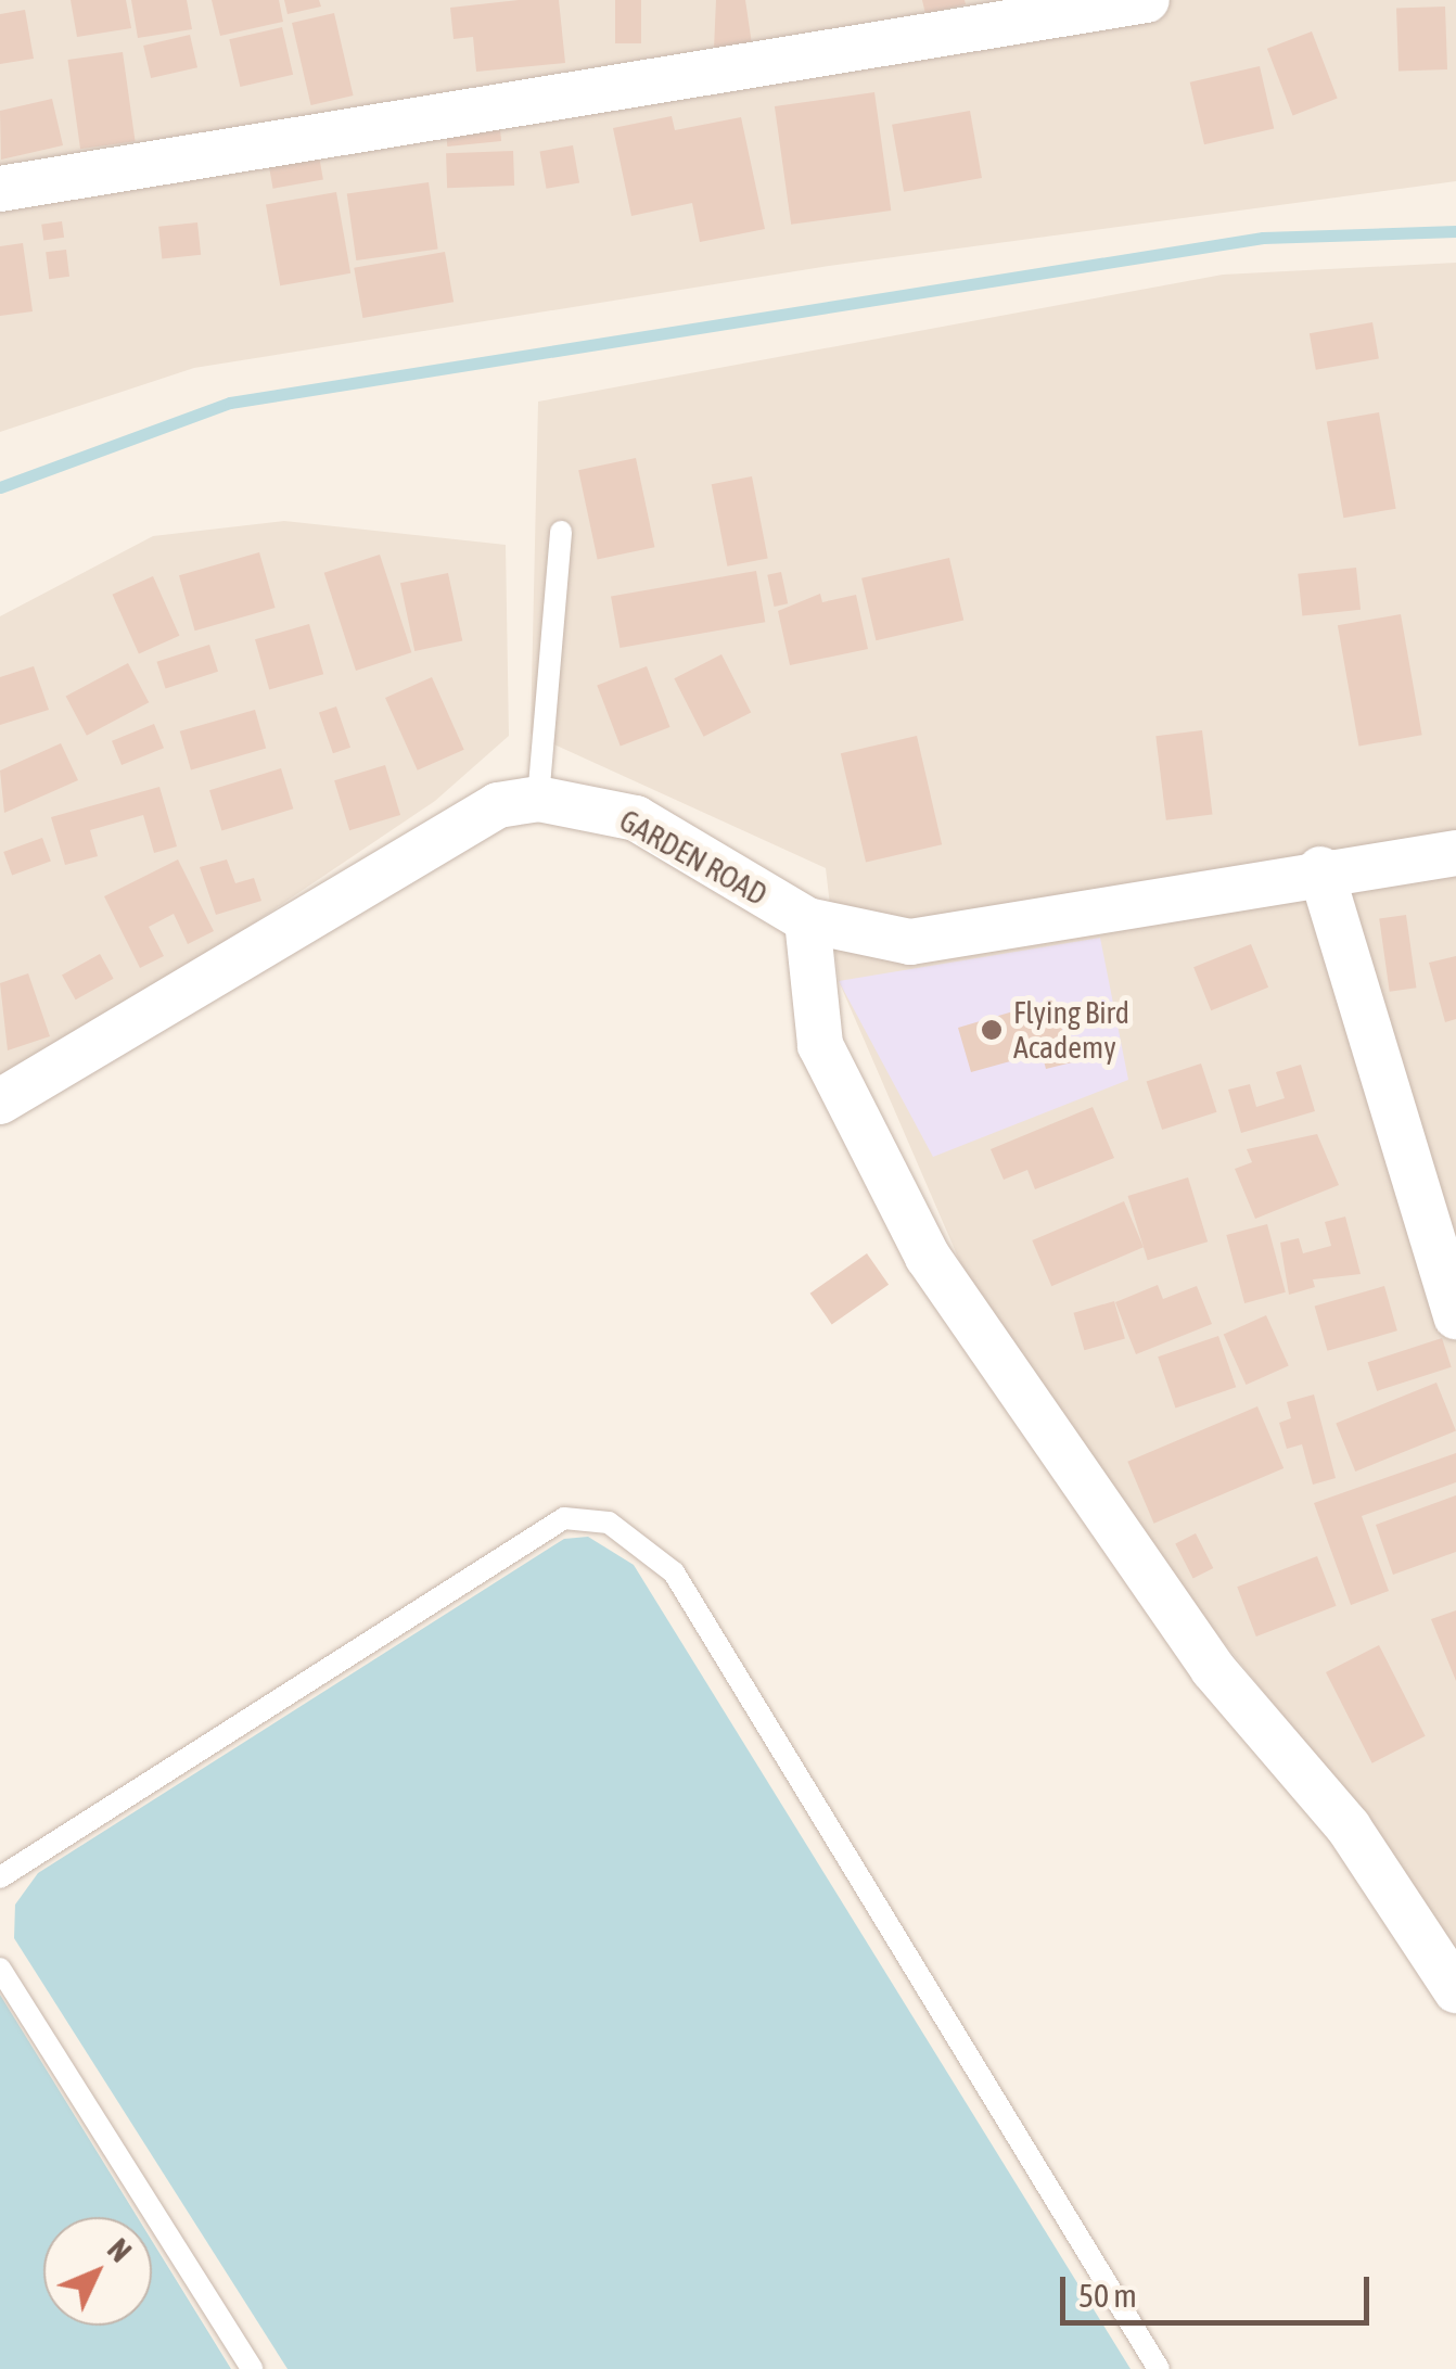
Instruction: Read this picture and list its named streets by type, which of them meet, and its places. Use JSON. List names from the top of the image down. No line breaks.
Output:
{"streets":{"street":["GARDEN ROAD"]},"places":["Flying Bird Academy"],"scale_bar":"50 m","north":"top right"}
